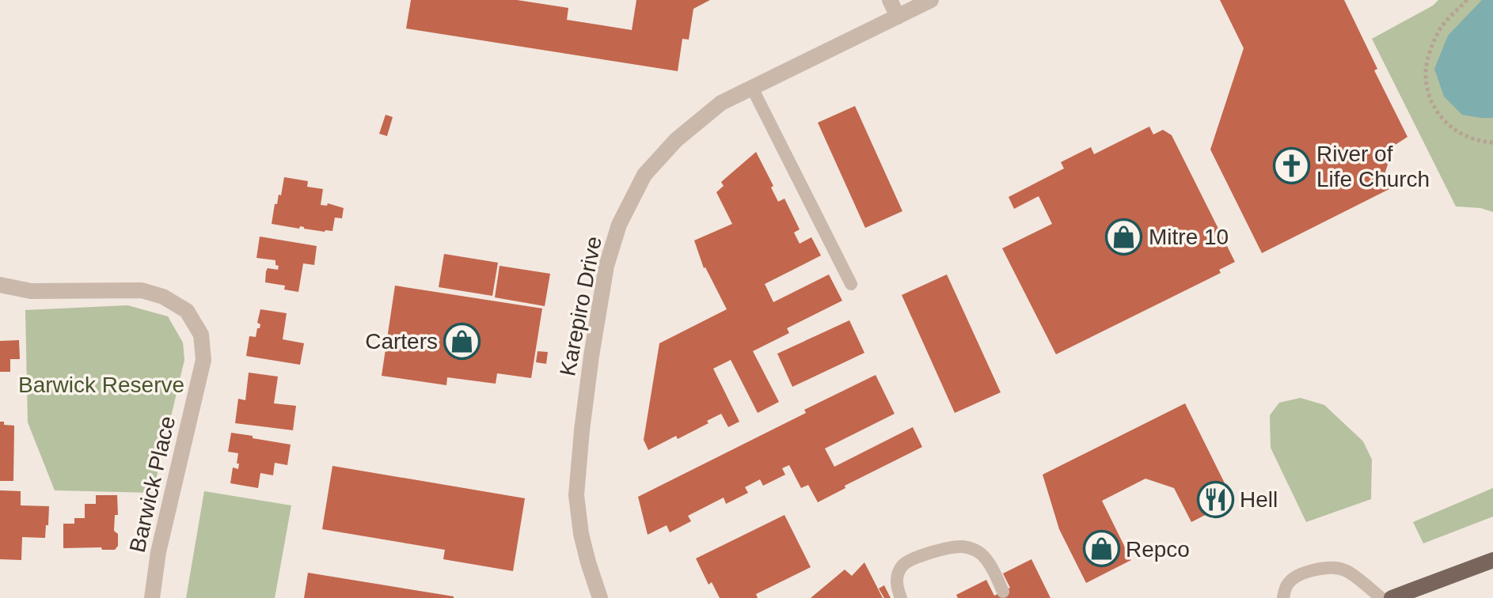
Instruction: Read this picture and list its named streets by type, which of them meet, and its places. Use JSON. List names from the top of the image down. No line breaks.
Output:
{"streets":{"street":["Karepiro Drive","Barwick Place"]},"parks":["Barwick Reserve"],"places":{"church":["River of Life Church"],"shop":["Mitre 10","Carters","Repco"],"restaurant":["Hell"]}}
